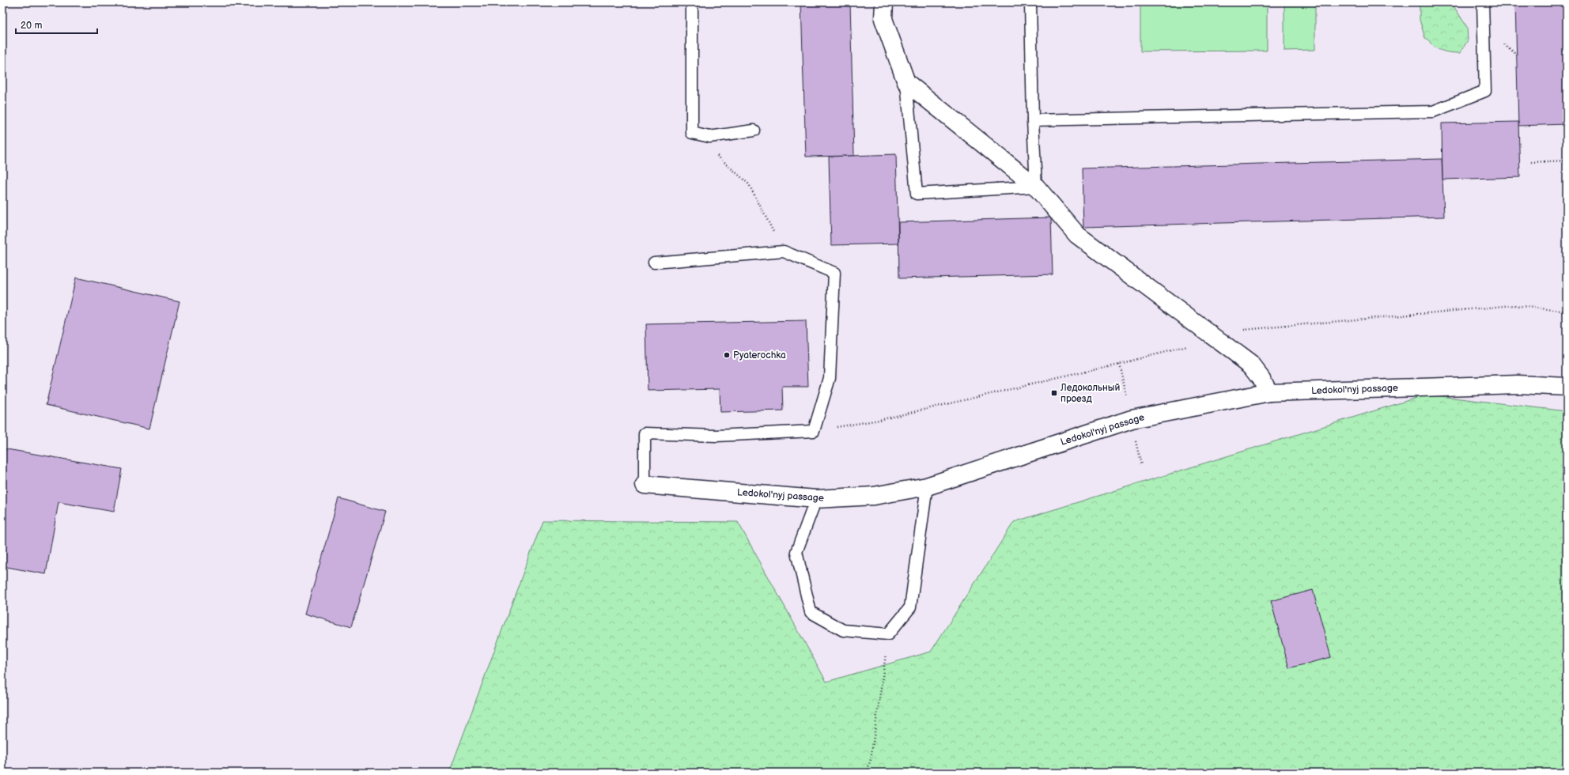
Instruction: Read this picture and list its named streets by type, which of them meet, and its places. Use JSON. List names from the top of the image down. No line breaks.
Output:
{"streets":{"street":["Ledokol'nyj passage"]},"places":{"other":["Pyaterochka"],"transit":["Ледокольный проезд"]},"scale_bar":"20 m"}
